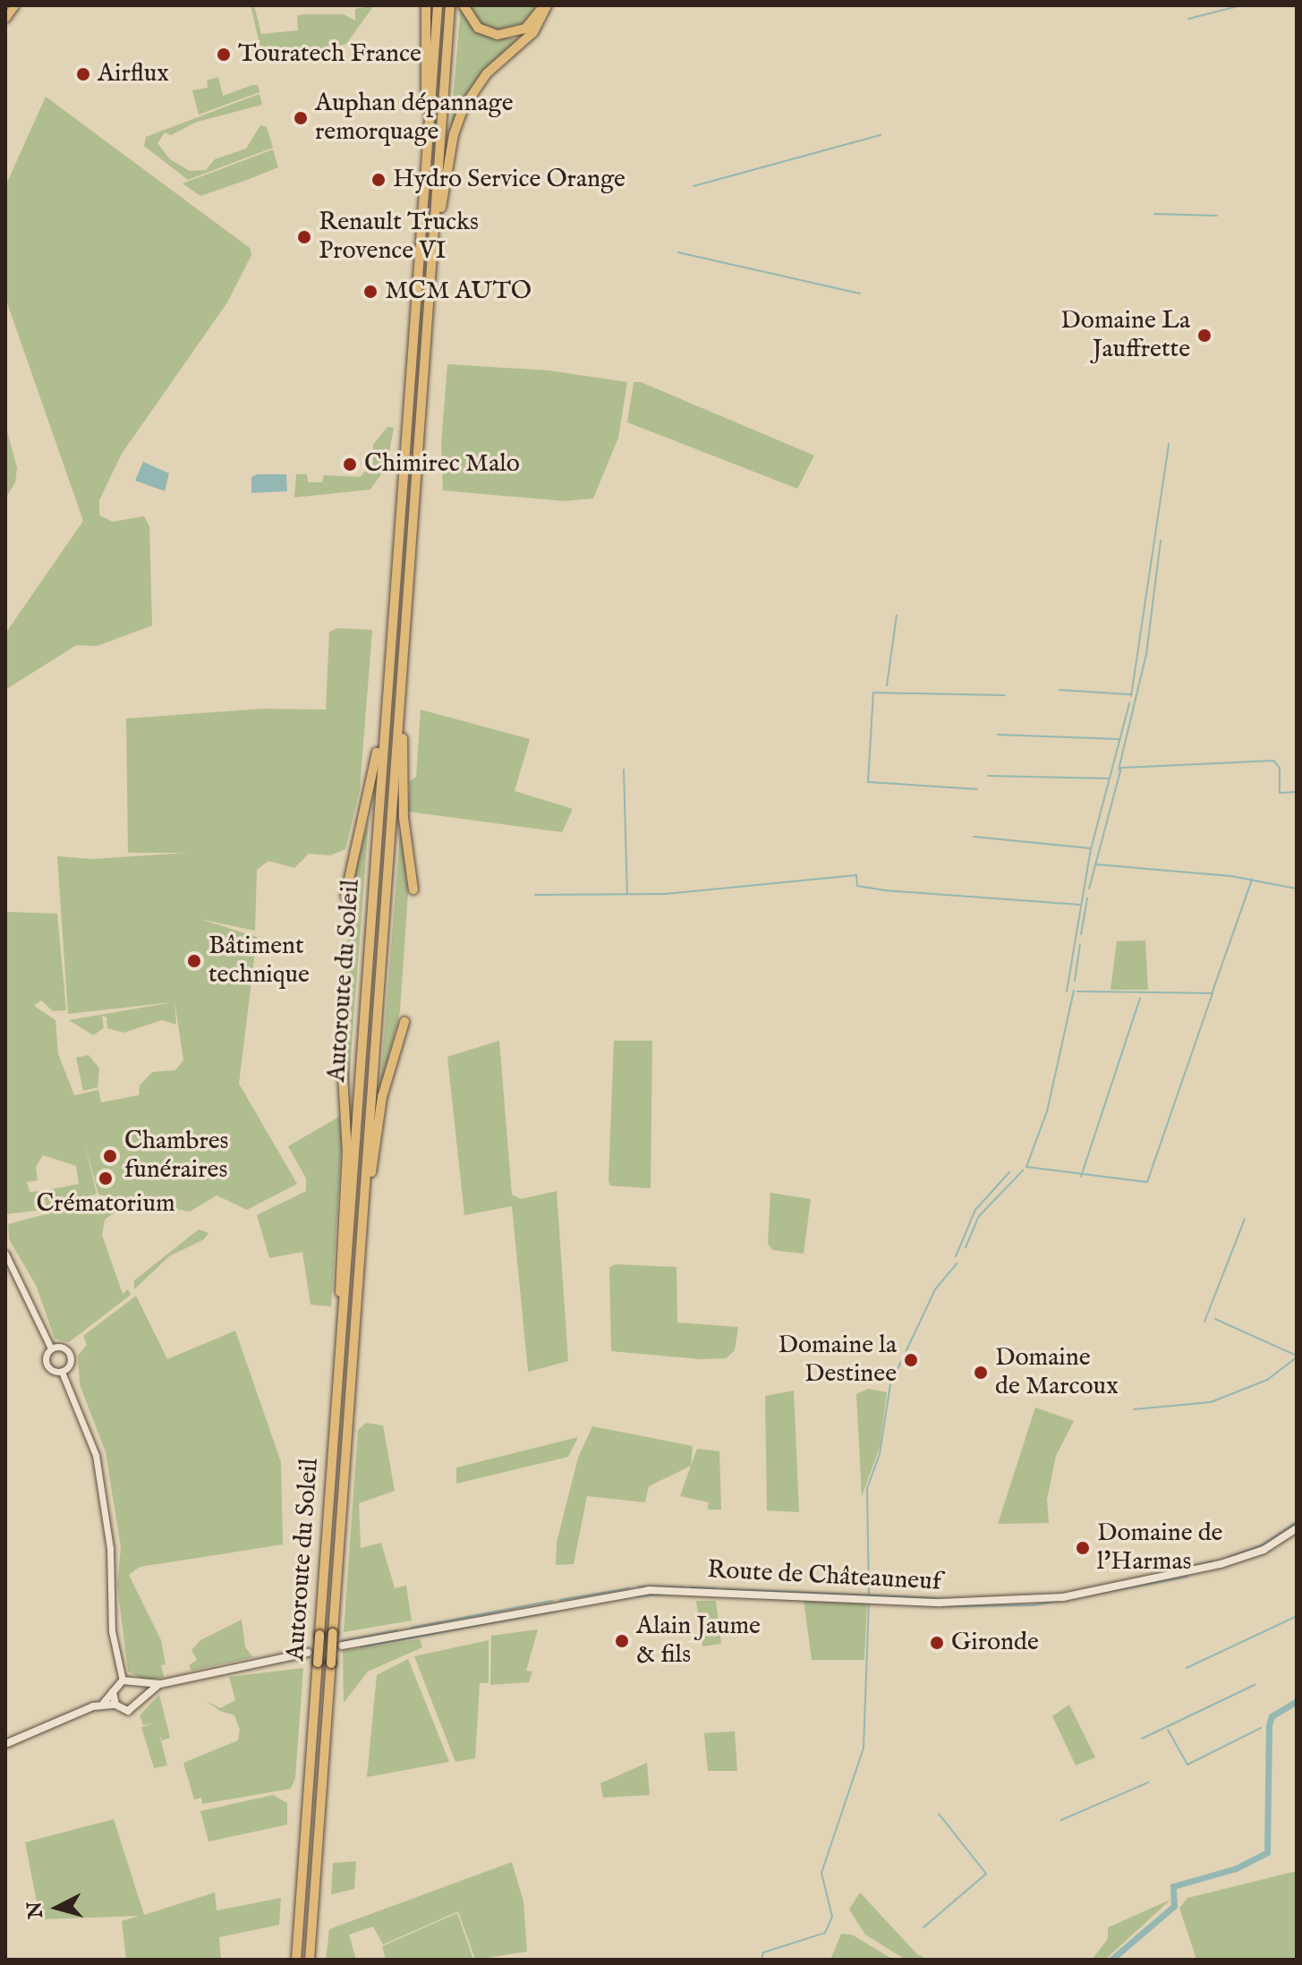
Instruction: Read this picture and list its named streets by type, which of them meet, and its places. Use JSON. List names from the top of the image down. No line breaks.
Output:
{"streets":{"highway":["Autoroute du Soleil"],"main road":["Route de Châteauneuf"]},"places":["Touratech France","Airflux","Auphan dépannage remorquage","Hydro Service Orange","Renault Trucks Provence VI","MCM AUTO","Domaine La Jauffrette","Chimirec Malo","Bâtiment technique","Chambres funéraires","Crématorium","Domaine la Destinee","Domaine de Marcoux","Domaine de l'Harmas","Alain Jaume & fils","Gironde"],"north":"left"}
